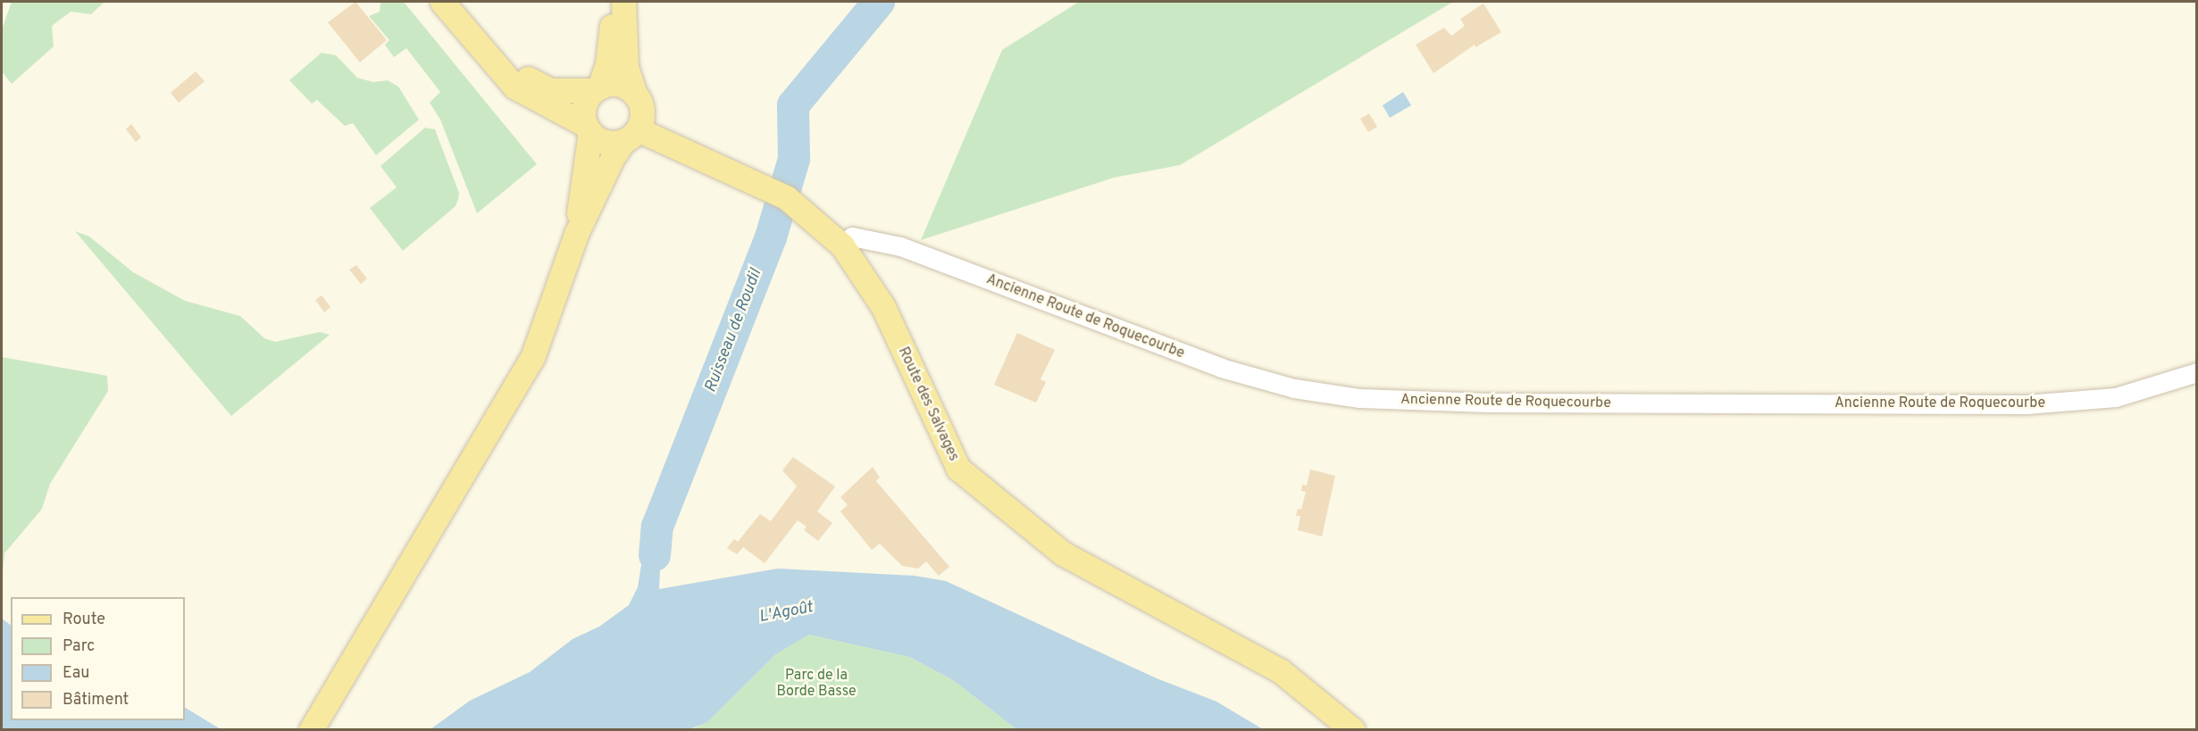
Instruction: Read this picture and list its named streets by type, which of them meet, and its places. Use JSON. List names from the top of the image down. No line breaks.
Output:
{"streets":{"main road":["Route des Salvages"],"street":["Ancienne Route de Roquecourbe"]},"crossings":[["Ancienne Route de Roquecourbe","Route des Salvages"]],"water":["Ruisseau de Roudil","L'Agoût"],"parks":["Parc de la Borde Basse"],"legend":["Route","Parc","Eau","Bâtiment"]}
